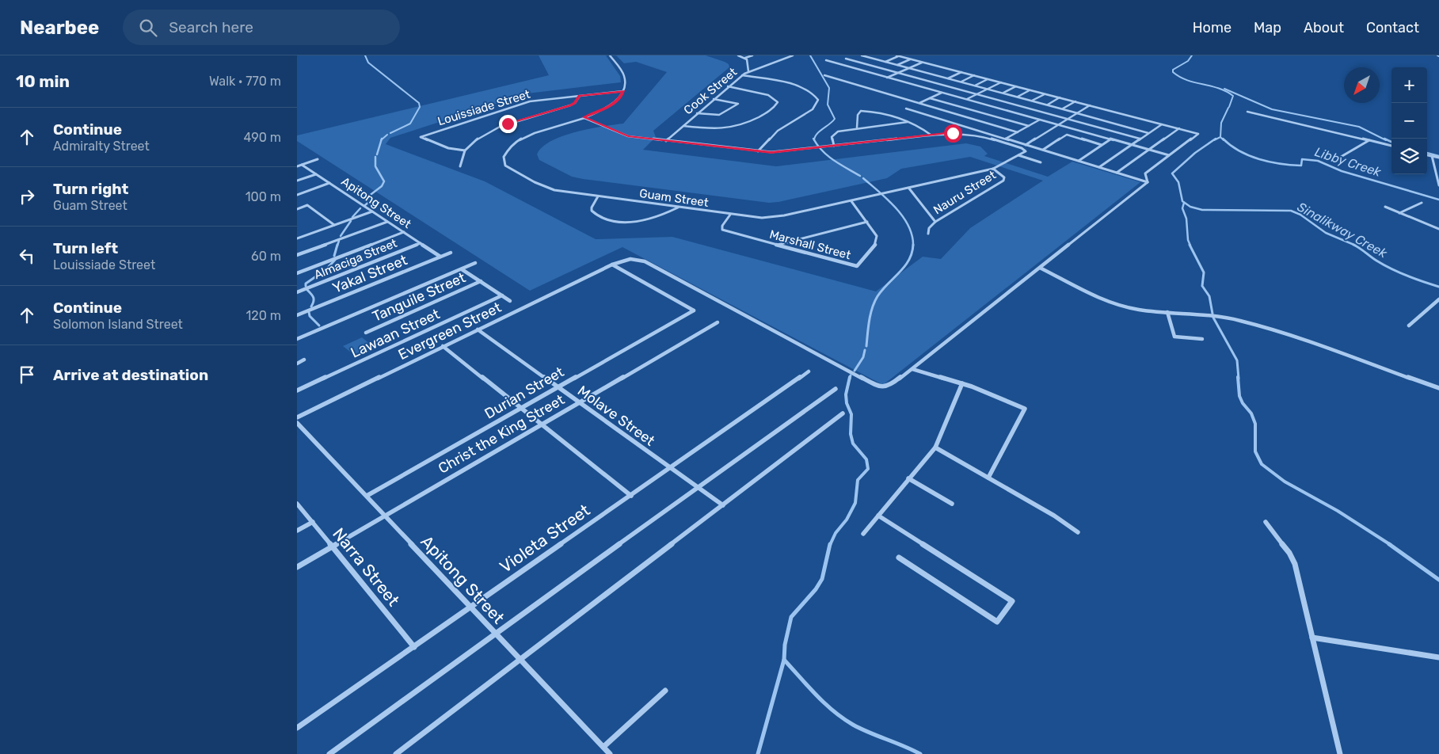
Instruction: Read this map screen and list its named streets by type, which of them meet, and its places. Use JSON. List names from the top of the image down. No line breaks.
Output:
{"streets":{"street":["Cook Street","Louissiade Street","Nauru Street","Guam Street","Apitong Street","Marshall Street","Almaciga Street","Yakal Street","Tanguile Street","Evergreen Street","Lawaan Street","Durian Street","Molave Street","Christ the King Street","Violeta Street","Narra Street"]},"crossings":[["Louissiade Street","Guam Street"],["Nauru Street","Guam Street"],["Guam Street","Marshall Street"],["Apitong Street","Almaciga Street"],["Apitong Street","Yakal Street"],["Apitong Street","Durian Street"],["Apitong Street","Christ the King Street"],["Apitong Street","Violeta Street"],["Evergreen Street","Durian Street"],["Evergreen Street","Molave Street"],["Durian Street","Molave Street"],["Molave Street","Christ the King Street"],["Molave Street","Violeta Street"],["Christ the King Street","Narra Street"],["Violeta Street","Narra Street"]],"water":["Libby Creek","Sinalikway Creek"],"north":"bottom left","page":{"header":"Nearbee","search":"Search here","nav":["Home","Map","About","Contact"],"heading":["10 min","Walk · 770 m"],"map_buttons":["+","−"],"list":[["Continue","Admiralty Street","490 m"],["Turn right","Guam Street","100 m"],["Turn left","Louissiade Street","60 m"],["Continue","Solomon Island Street","120 m"],"Arrive at destination"]}}
